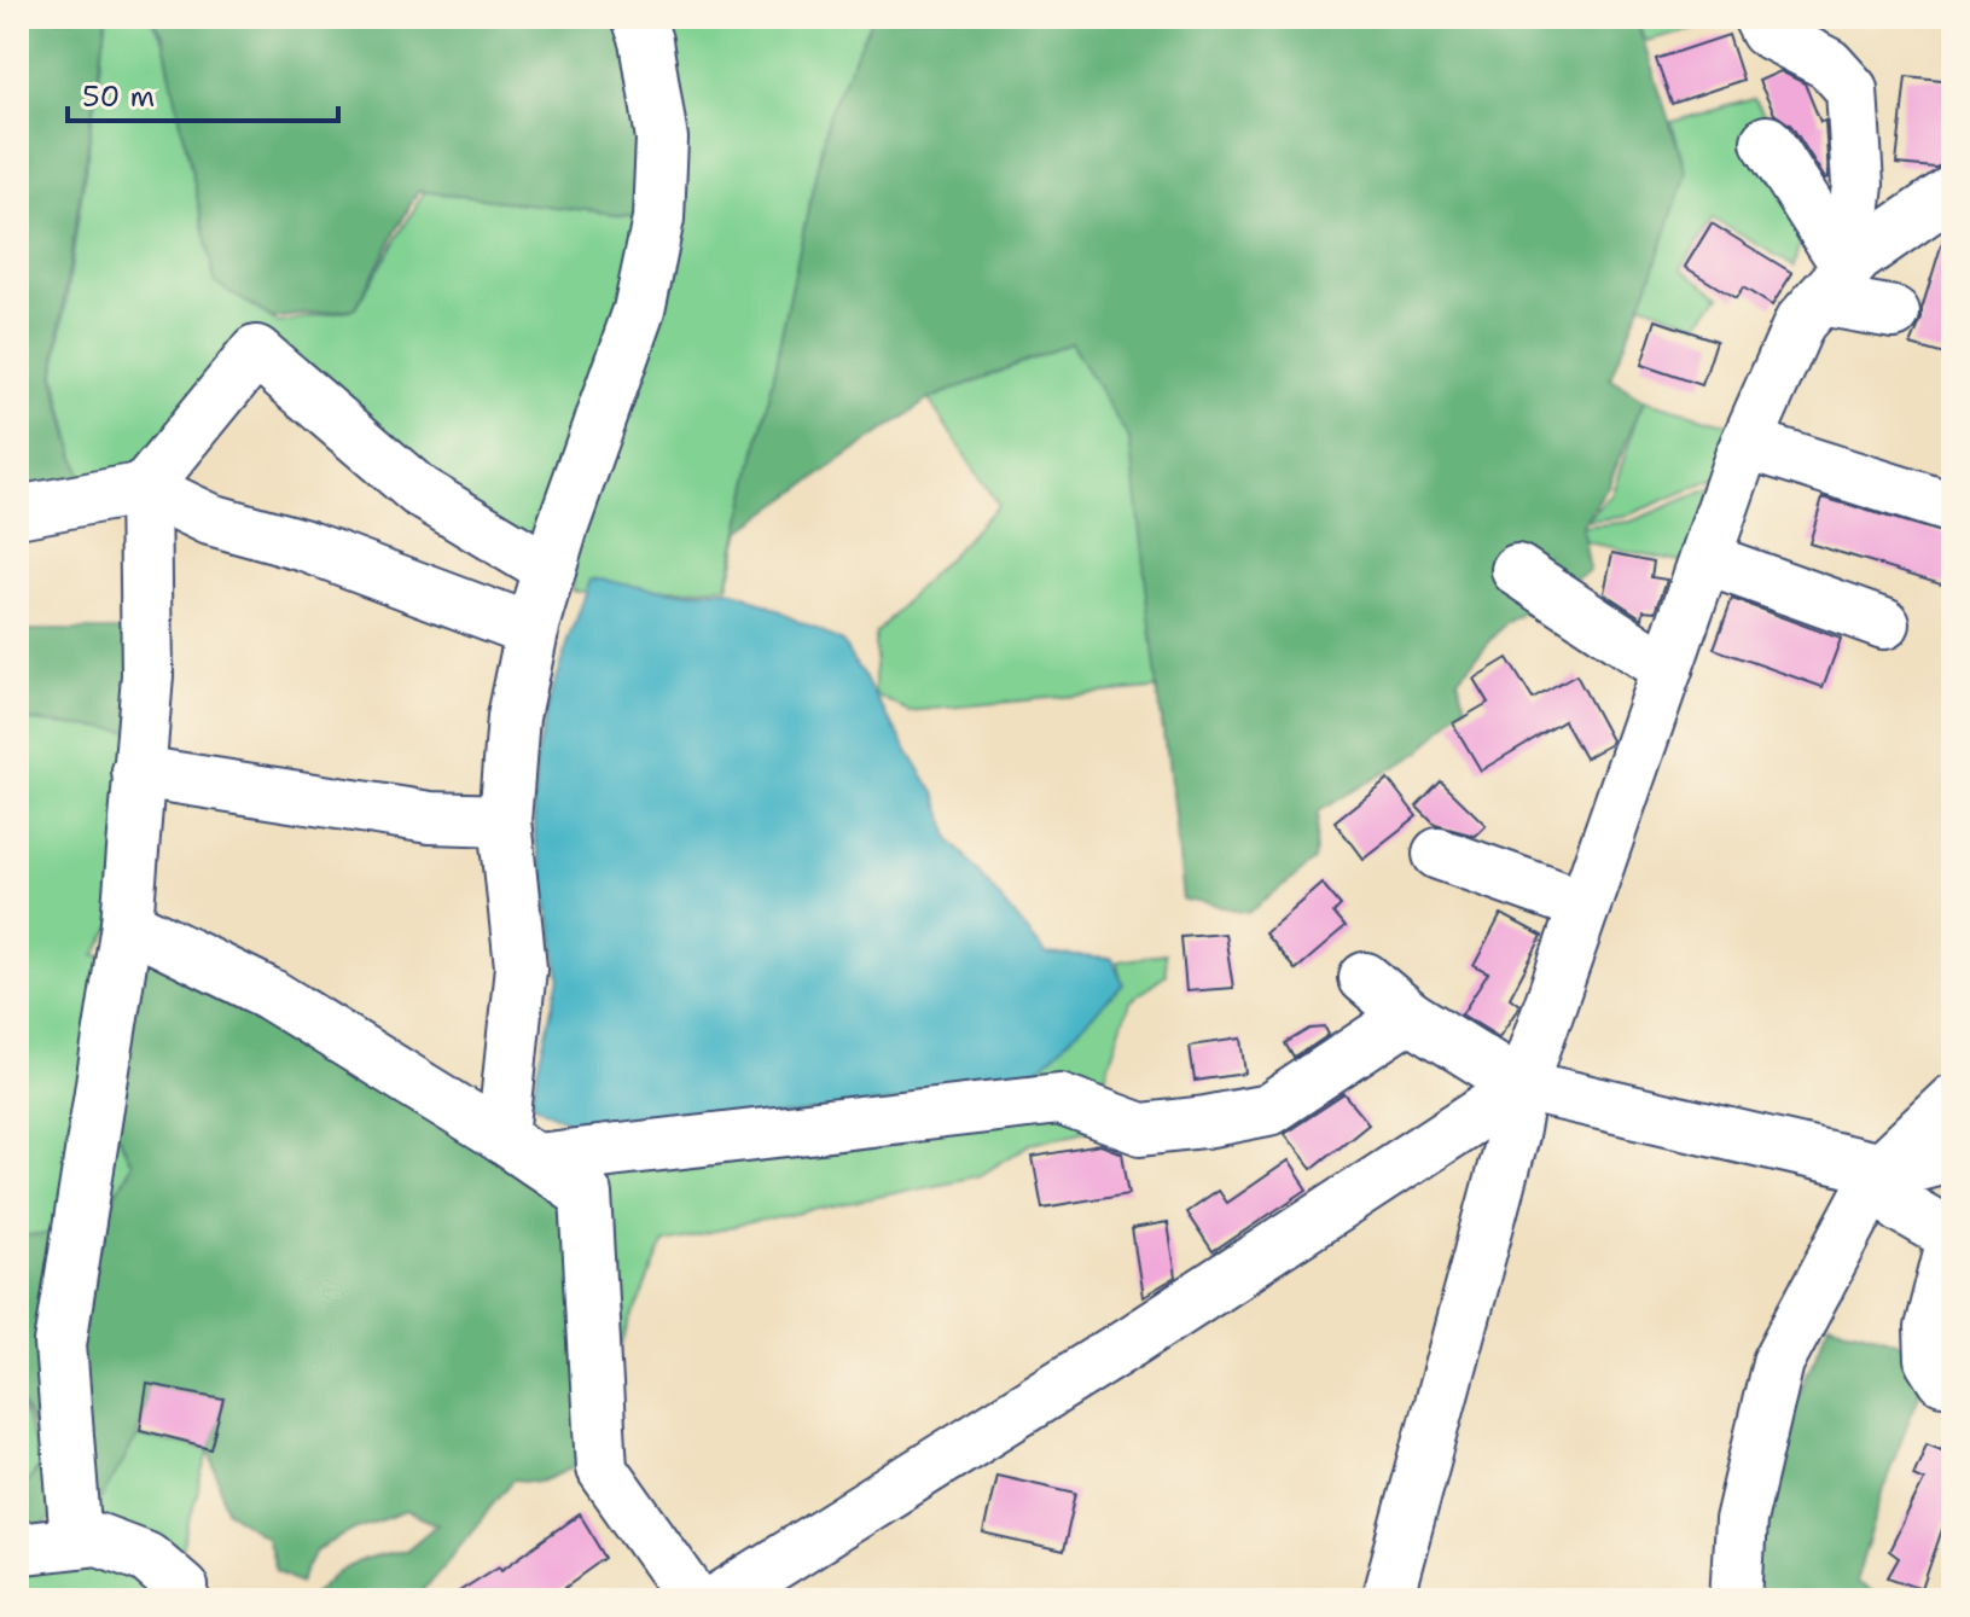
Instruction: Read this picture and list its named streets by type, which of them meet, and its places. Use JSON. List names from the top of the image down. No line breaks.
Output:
{"scale_bar":"50 m"}
